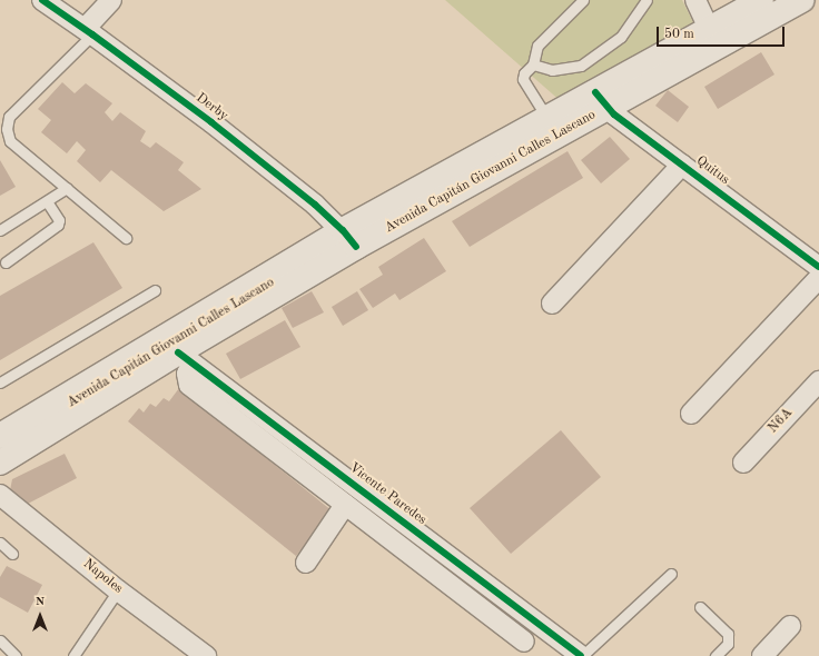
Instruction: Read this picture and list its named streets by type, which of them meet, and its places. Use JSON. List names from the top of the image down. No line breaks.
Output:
{"streets":{"main road":["Avenida Capitán Giovanni Calles Lascano"],"street":["Derby","Quitus","N6A","Vicente Paredes","Napoles"]},"crossings":[["Derby","Avenida Capitán Giovanni Calles Lascano"],["Quitus","Avenida Capitán Giovanni Calles Lascano"],["Avenida Capitán Giovanni Calles Lascano","Vicente Paredes"]],"scale_bar":"50 m","north":"top"}
